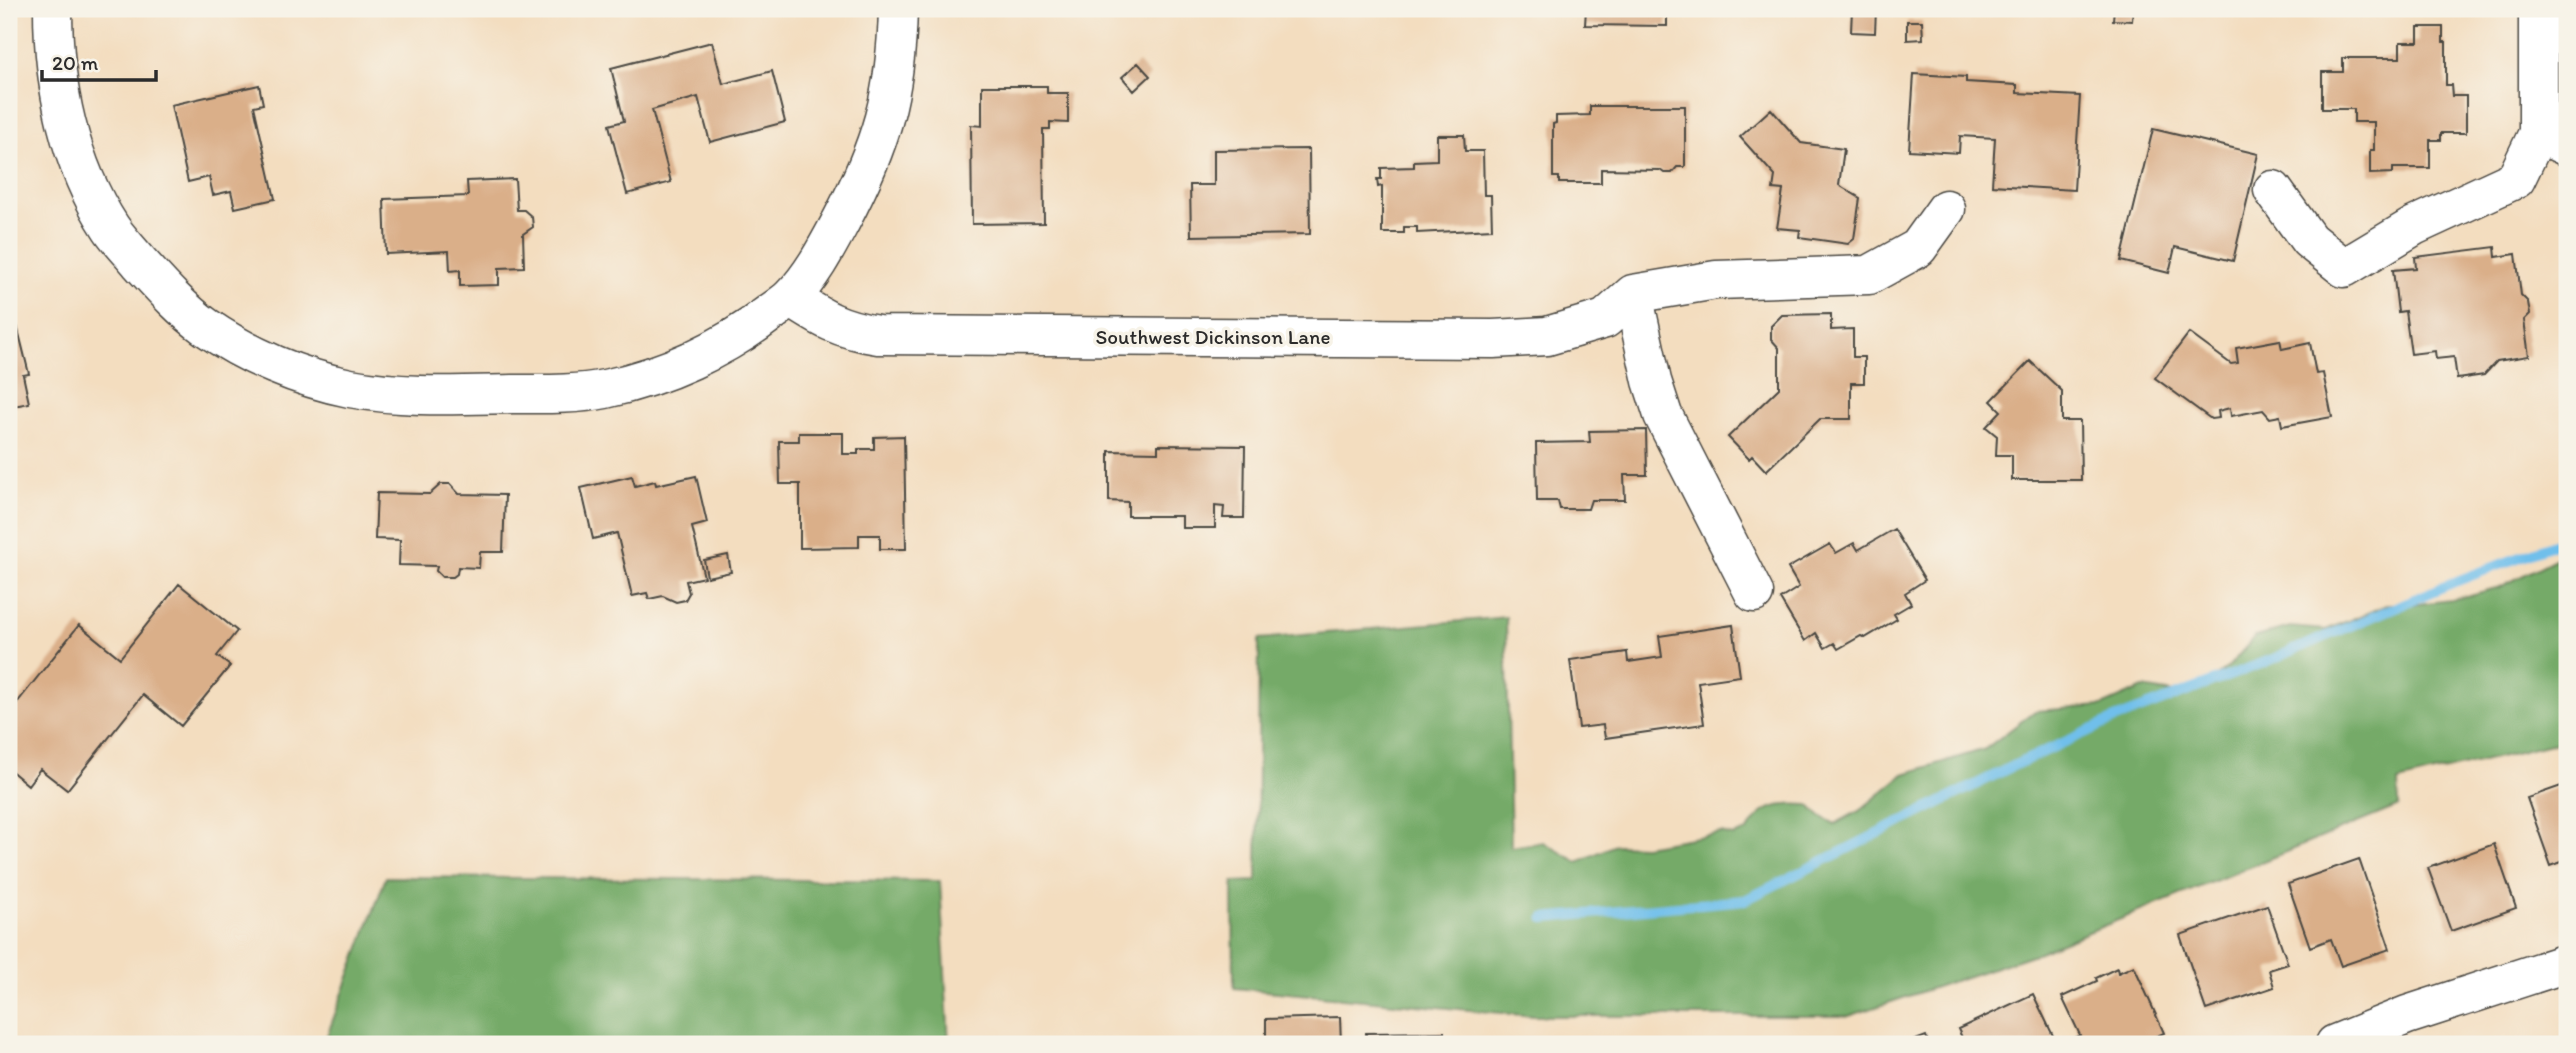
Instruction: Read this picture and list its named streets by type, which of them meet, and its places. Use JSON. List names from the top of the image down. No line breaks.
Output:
{"streets":{"street":["Southwest Dickinson Lane"]},"scale_bar":"20 m"}
